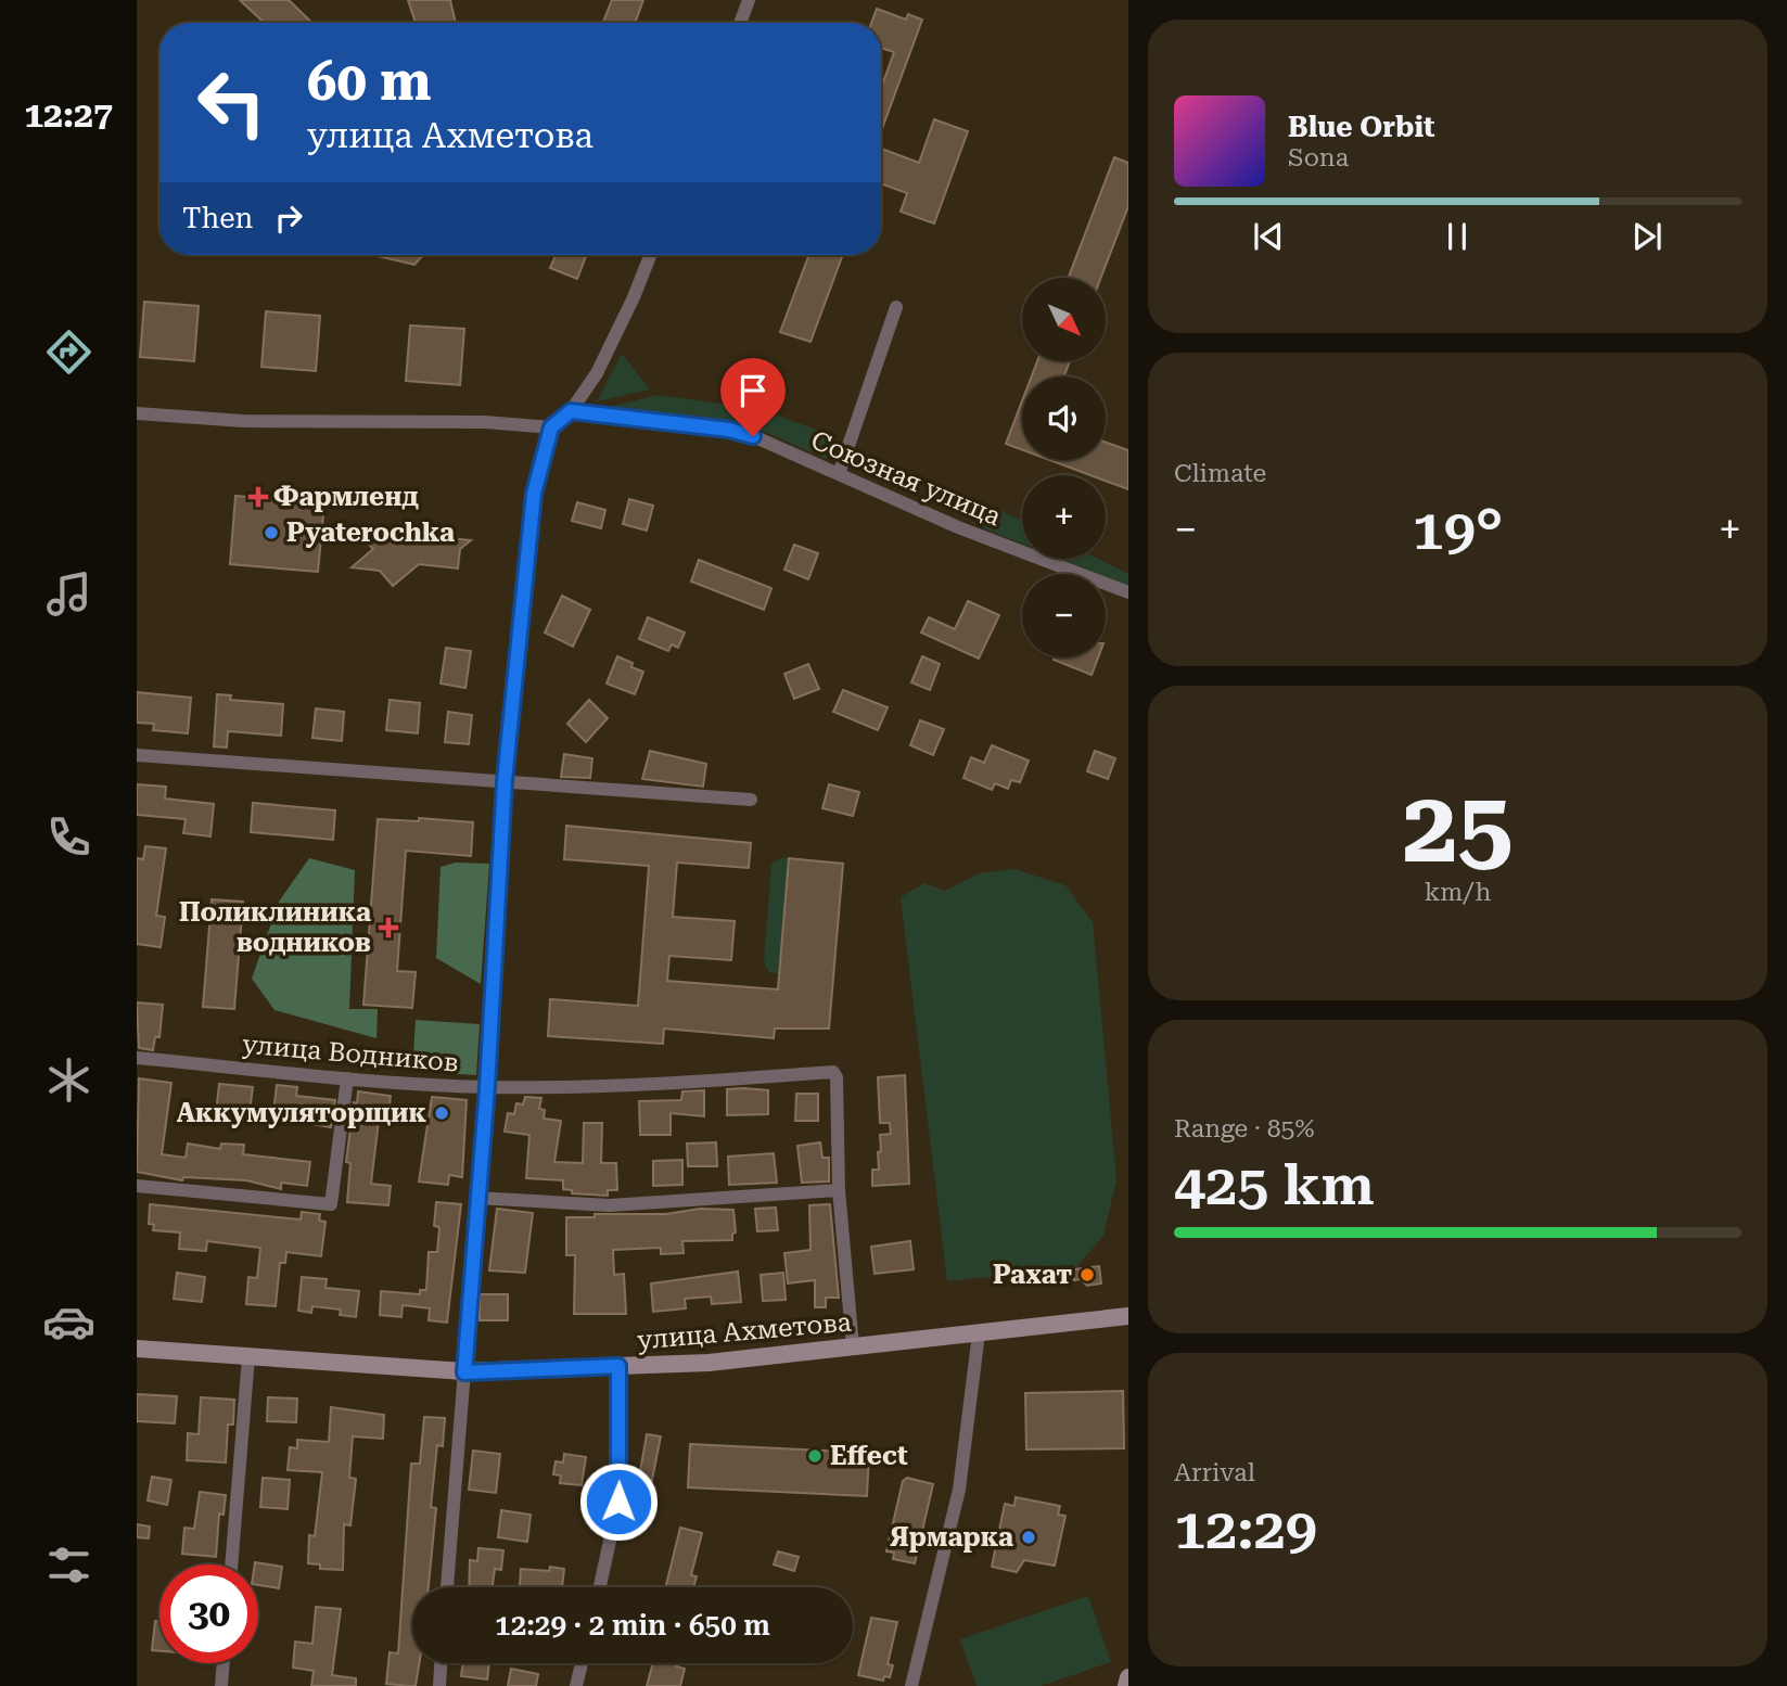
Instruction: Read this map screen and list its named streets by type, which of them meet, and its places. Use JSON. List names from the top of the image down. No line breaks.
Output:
{"streets":{"main road":["улица Ахметова"],"street":["Союзная улица","улица Водников"]},"places":{"health":["Фармленд","Поликлиника водников"],"other":["Pyaterochka","Аккумуляторщик","Рахат","Effect","Ярмарка"]},"north":"bottom right","page":{"tabs":"12:27","turn":["60 m","улица Ахметова"],"song":["Blue Orbit","Sona"],"then":"Then","map_buttons":["+","−"],"tile":["Climate",["25","km/h"],["Range · 85%","425 km"],["Arrival","12:29"]],"heat":["−","19°","+"],"limit":"30","trip":"12:29 · 2 min · 650 m"}}
